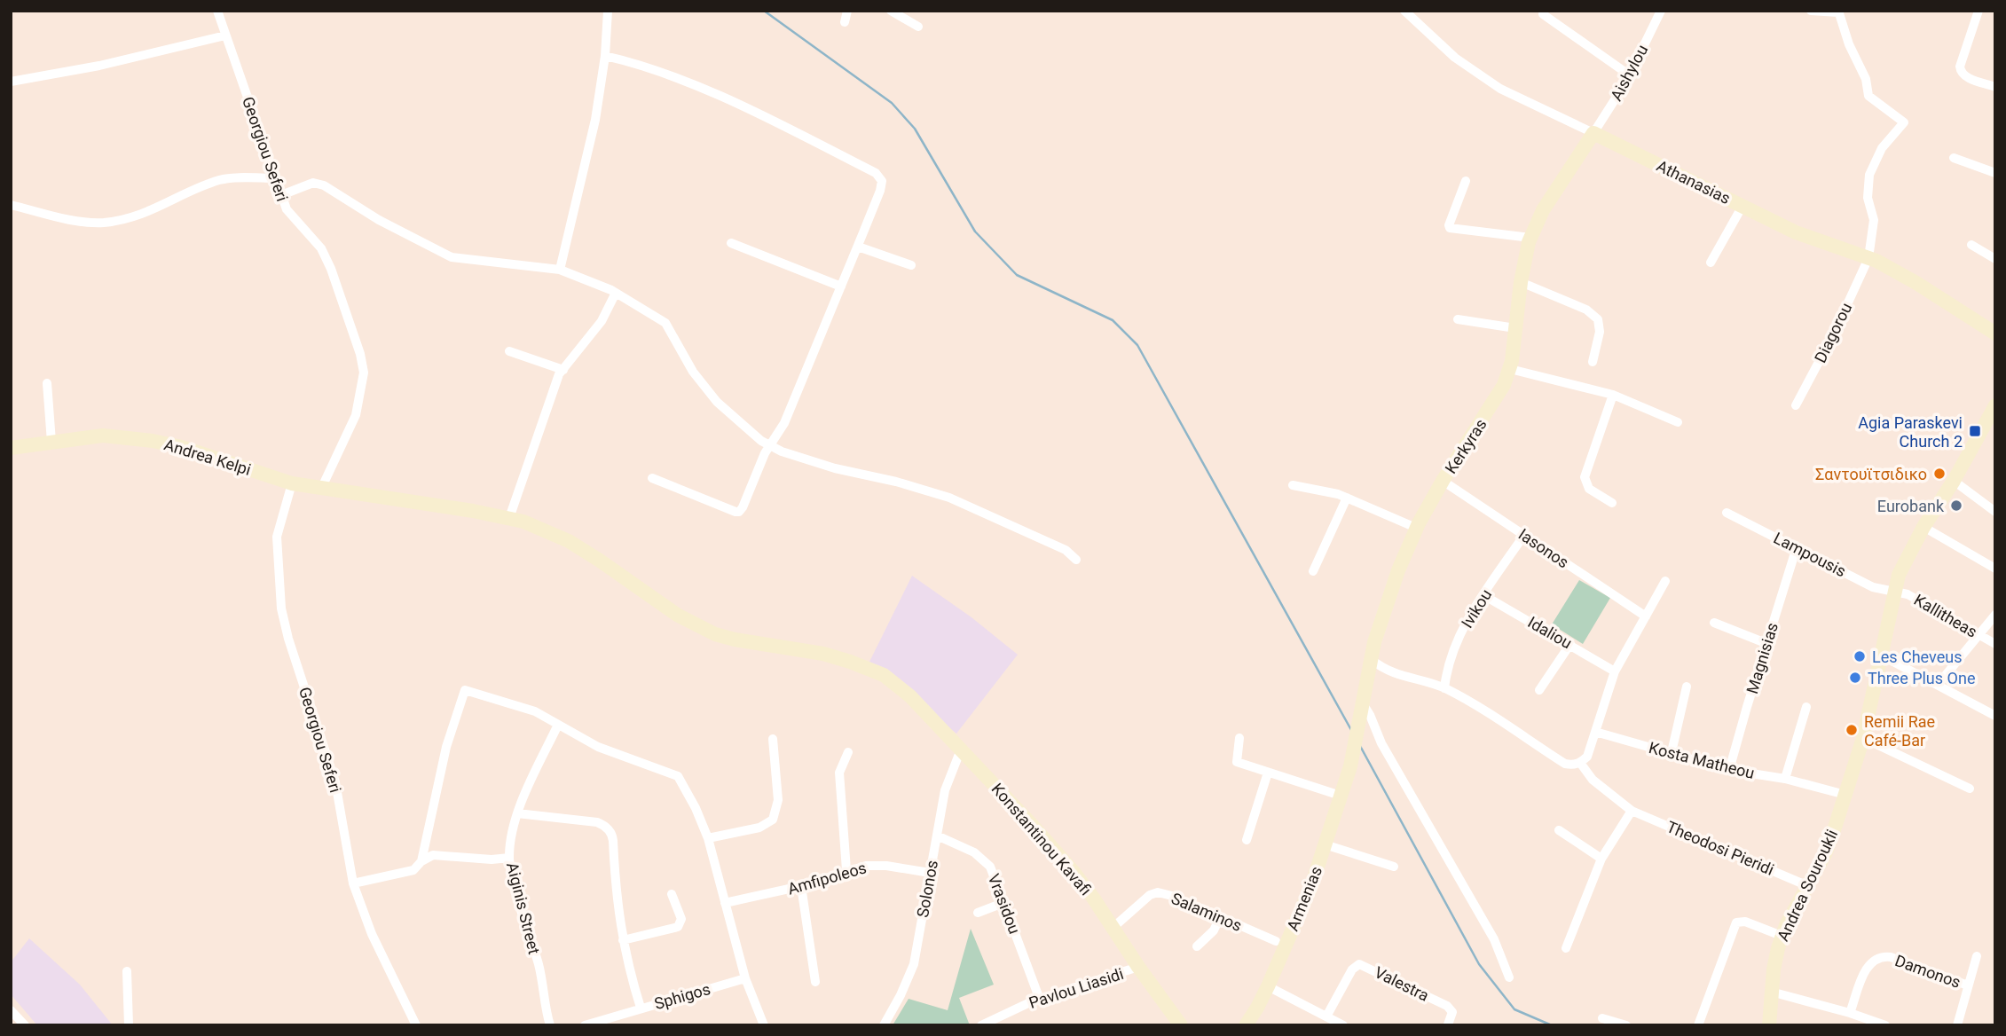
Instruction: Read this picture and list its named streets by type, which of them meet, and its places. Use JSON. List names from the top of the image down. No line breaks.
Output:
{"streets":{"street":["Aishylou","Georgiou Seferi","Athanasias","Diagorou","Kerkyras","Andrea Kelpi","Iasonos","Lampousis","Ivikou","Kallitheas","Idaliou","Magnisias","Kosta Matheou","Konstantinou Kavafi","Theodosi Pieridi","Amfipoleos","Andrea Souroukli","Solonos","Armenias","Vrasidou","Aiginis Street","Salaminos","Damonos","Valestra","Pavlou Liasidi","Sphigos"]},"crossings":[["Aishylou","Athanasias"],["Aishylou","Kerkyras"],["Georgiou Seferi","Andrea Kelpi"],["Athanasias","Diagorou"],["Athanasias","Kerkyras"],["Kerkyras","Iasonos"],["Kerkyras","Armenias"],["Andrea Kelpi","Konstantinou Kavafi"],["Iasonos","Ivikou"],["Lampousis","Kallitheas"],["Lampousis","Magnisias"],["Lampousis","Andrea Souroukli"],["Ivikou","Idaliou"],["Kallitheas","Andrea Souroukli"],["Magnisias","Kosta Matheou"],["Kosta Matheou","Andrea Souroukli"],["Konstantinou Kavafi","Solonos"],["Konstantinou Kavafi","Salaminos"],["Konstantinou Kavafi","Pavlou Liasidi"],["Theodosi Pieridi","Andrea Souroukli"],["Amfipoleos","Solonos"],["Solonos","Vrasidou"],["Vrasidou","Pavlou Liasidi"]],"places":{"transit":["Agia Paraskevi Church 2"],"other":["Σαντουϊτσιδικο","Eurobank","Les Cheveus","Three Plus One","Remii Rae Café-Bar"]}}
